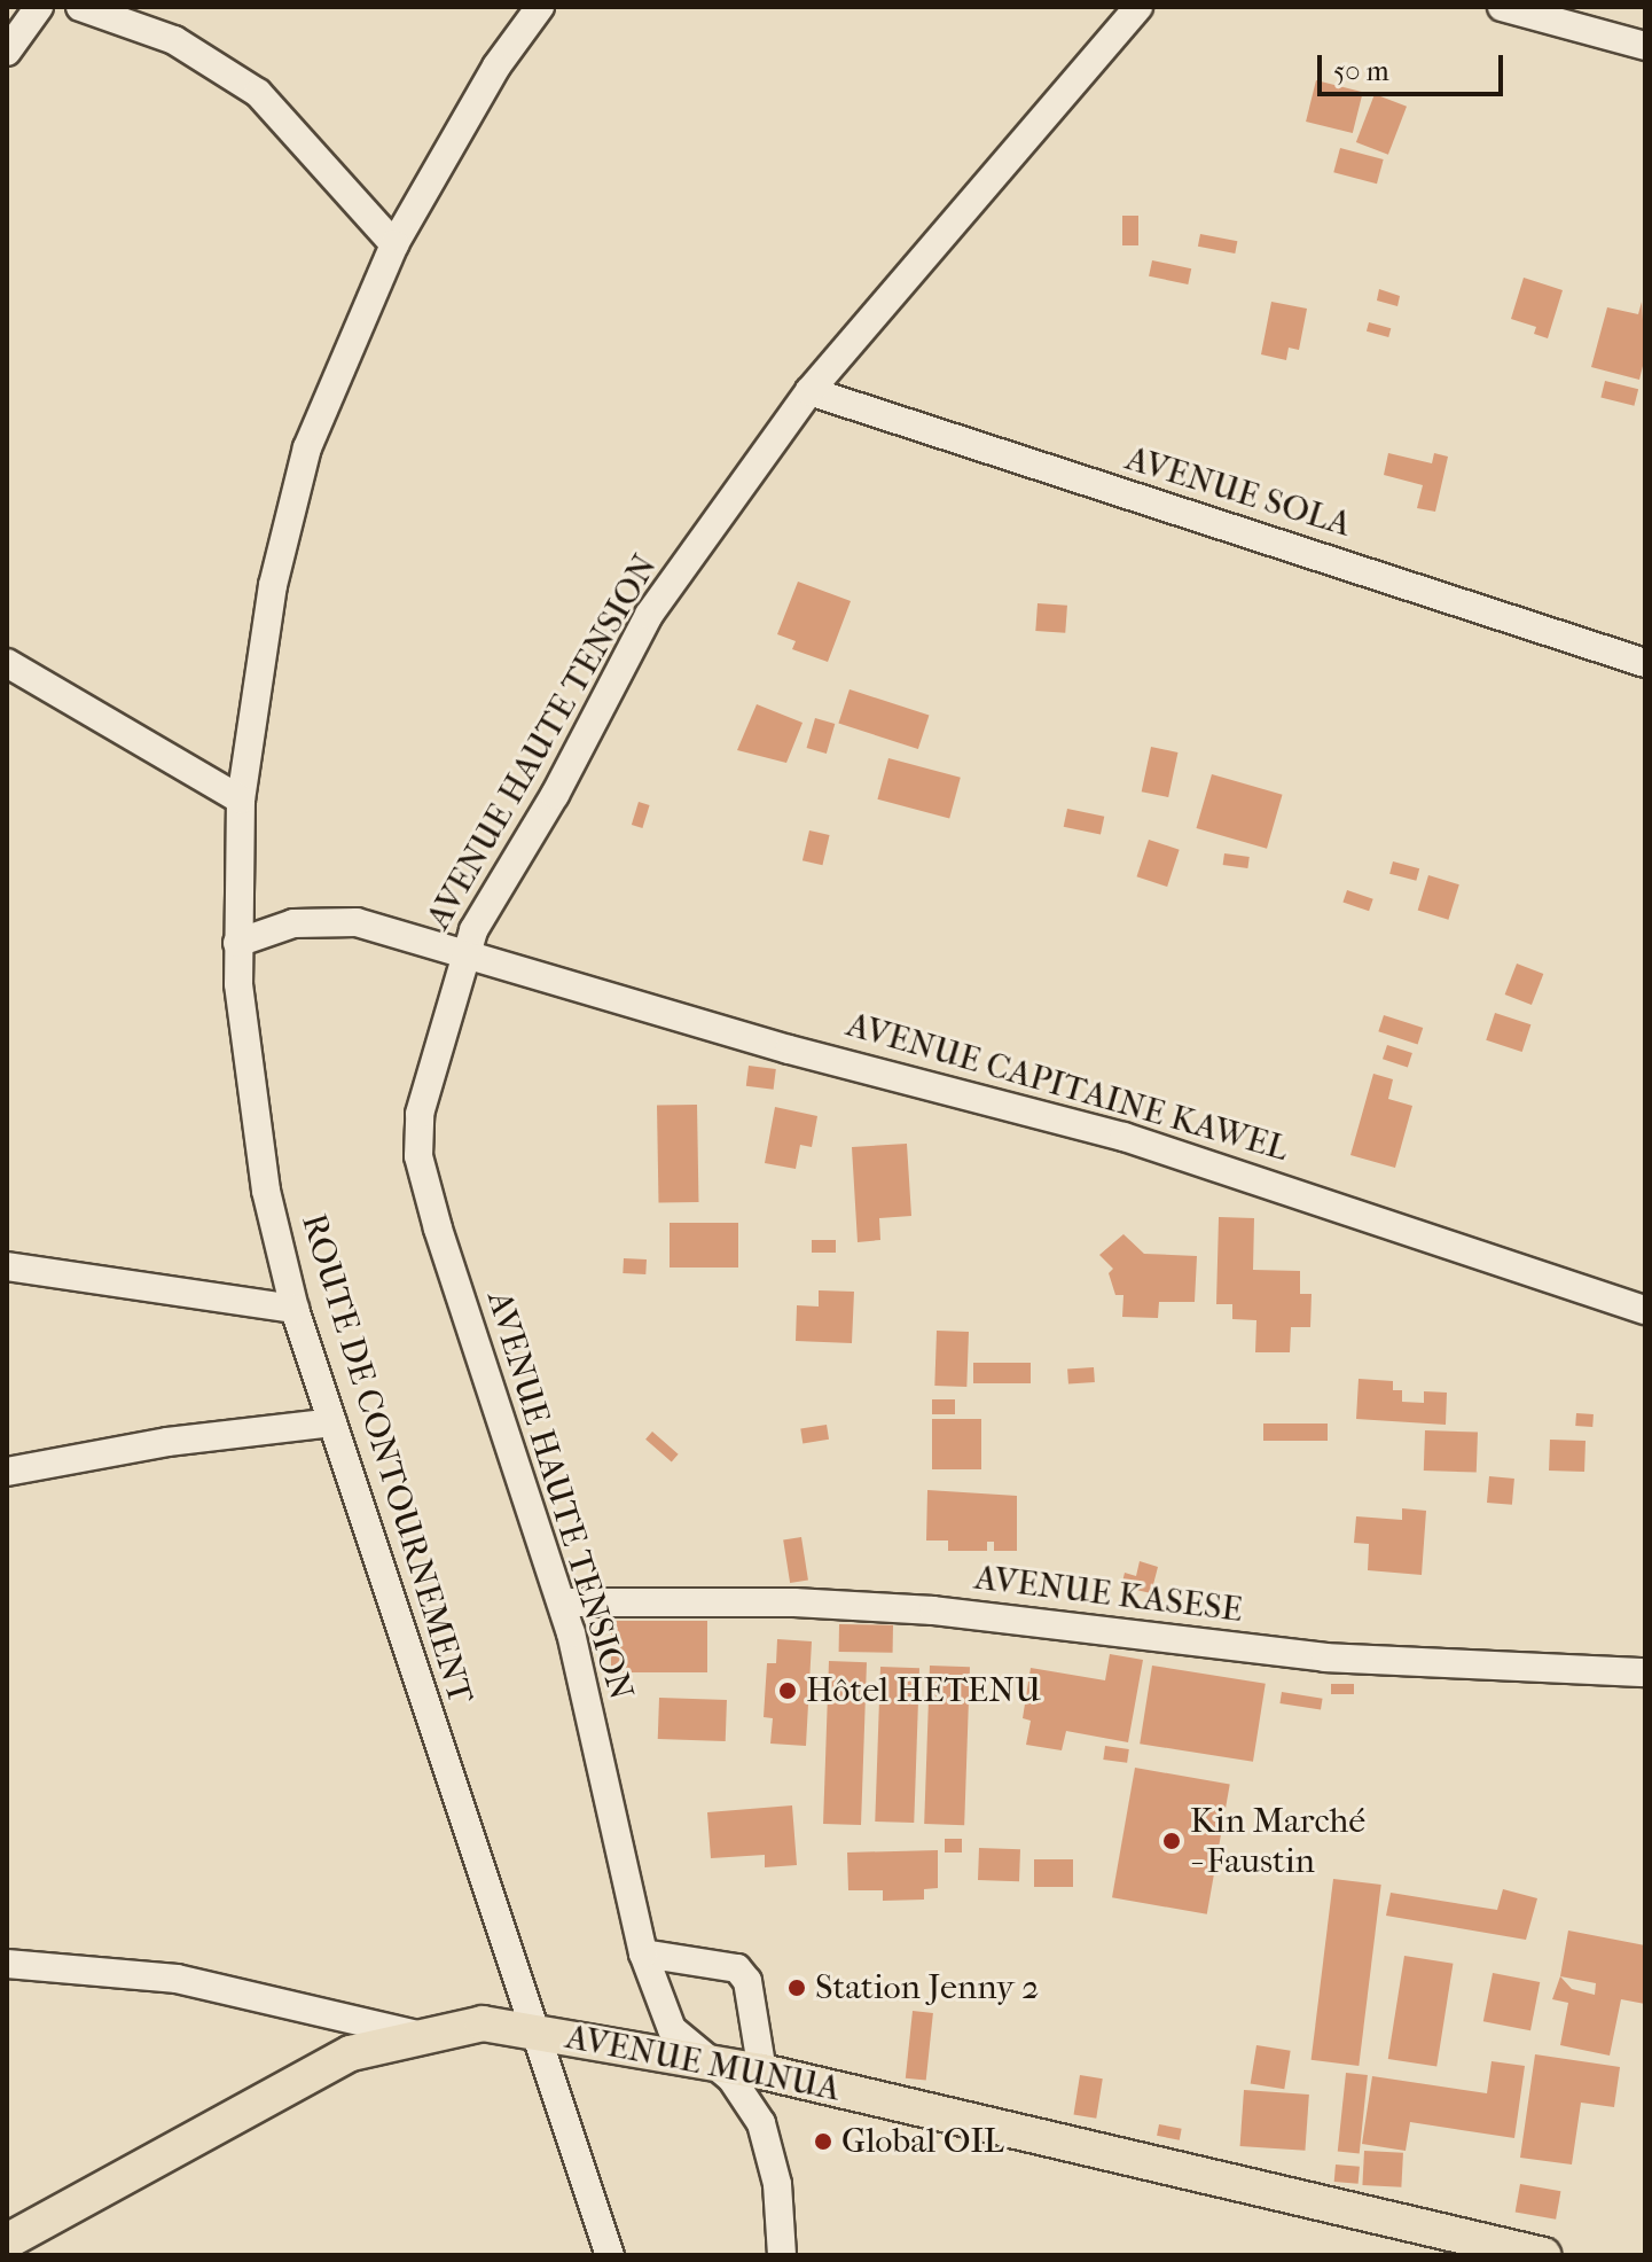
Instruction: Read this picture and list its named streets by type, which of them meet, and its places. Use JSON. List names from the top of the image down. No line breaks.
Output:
{"streets":{"main road":["AVENUE MUNUA"],"street":["AVENUE SOLA","AVENUE HAUTE TENSION","AVENUE CAPITAINE KAWEL","ROUTE DE CONTOURNEMENT","AVENUE KASESE"]},"crossings":[["AVENUE SOLA","AVENUE HAUTE TENSION"],["AVENUE HAUTE TENSION","AVENUE CAPITAINE KAWEL"],["AVENUE HAUTE TENSION","AVENUE KASESE"],["AVENUE HAUTE TENSION","AVENUE MUNUA"],["AVENUE CAPITAINE KAWEL","ROUTE DE CONTOURNEMENT"],["ROUTE DE CONTOURNEMENT","AVENUE MUNUA"]],"places":["Hôtel HETENU","Kin Marché - Faustin","Station Jenny 2","Global OIL"],"scale_bar":"50 m"}
